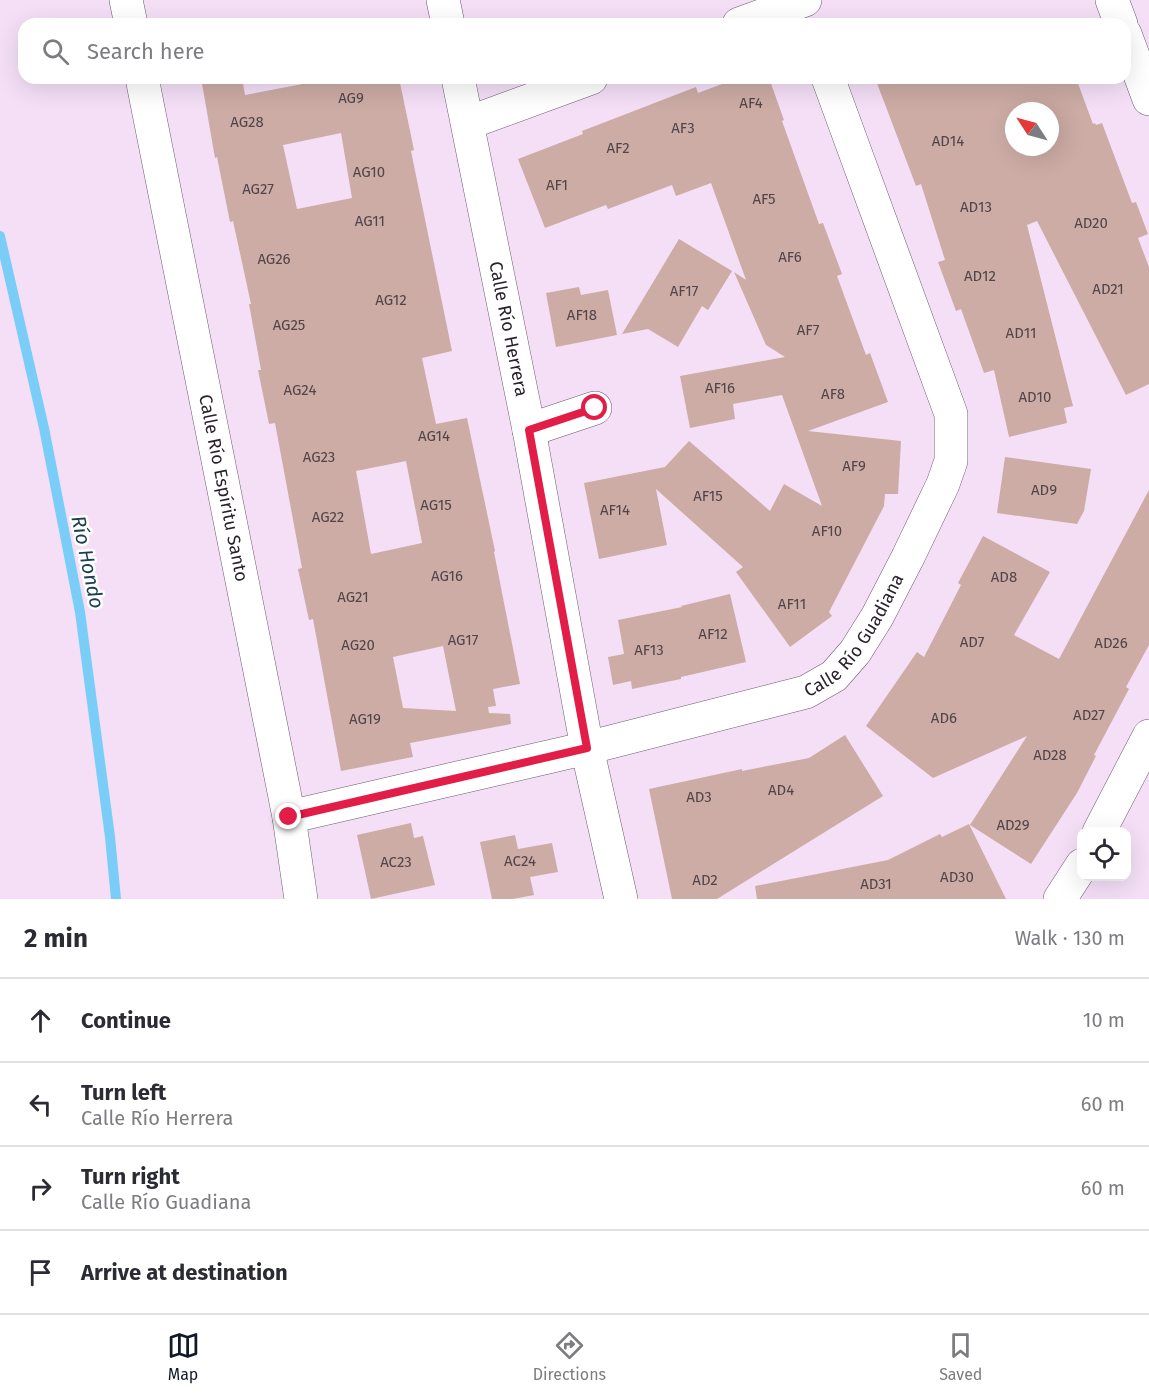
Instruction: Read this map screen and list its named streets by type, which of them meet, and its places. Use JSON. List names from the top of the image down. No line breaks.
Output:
{"streets":{"street":["Calle Río Herrera","Calle Río Espíritu Santo","Calle Río Guadiana"]},"crossings":[["Calle Río Herrera","Calle Río Guadiana"],["Calle Río Espíritu Santo","Calle Río Guadiana"]],"water":["Río Hondo"],"house_numbers":["AG9","AF4","AG28","AF3","AD14","AF2","AG10","AF1","AG27","AF5","AD13","AG11","AD20","AF6","AG26","AD12","AD21","AF17","AG12","AF18","AG25","AF7","AD11","AF16","AG24","AF8","AD10","AG14","AG23","AF9","AD9","AF15","AG15","AF14","AG22","AF10","AG16","AD8","AG21","AF11","AF12","AG17","AD7","AD26","AG20","AF13","AD27","AD6","AG19","AD28","AD4","AD3","AD29","AC24","AC23","AD30","AD2","AD31"],"north":"top left","page":{"search":"Search here","heading":["2 min","Walk · 130 m"],"list":[["Continue","10 m"],["Turn left","Calle Río Herrera","60 m"],["Turn right","Calle Río Guadiana","60 m"],"Arrive at destination"],"nav":["Map","Directions","Saved"]}}
